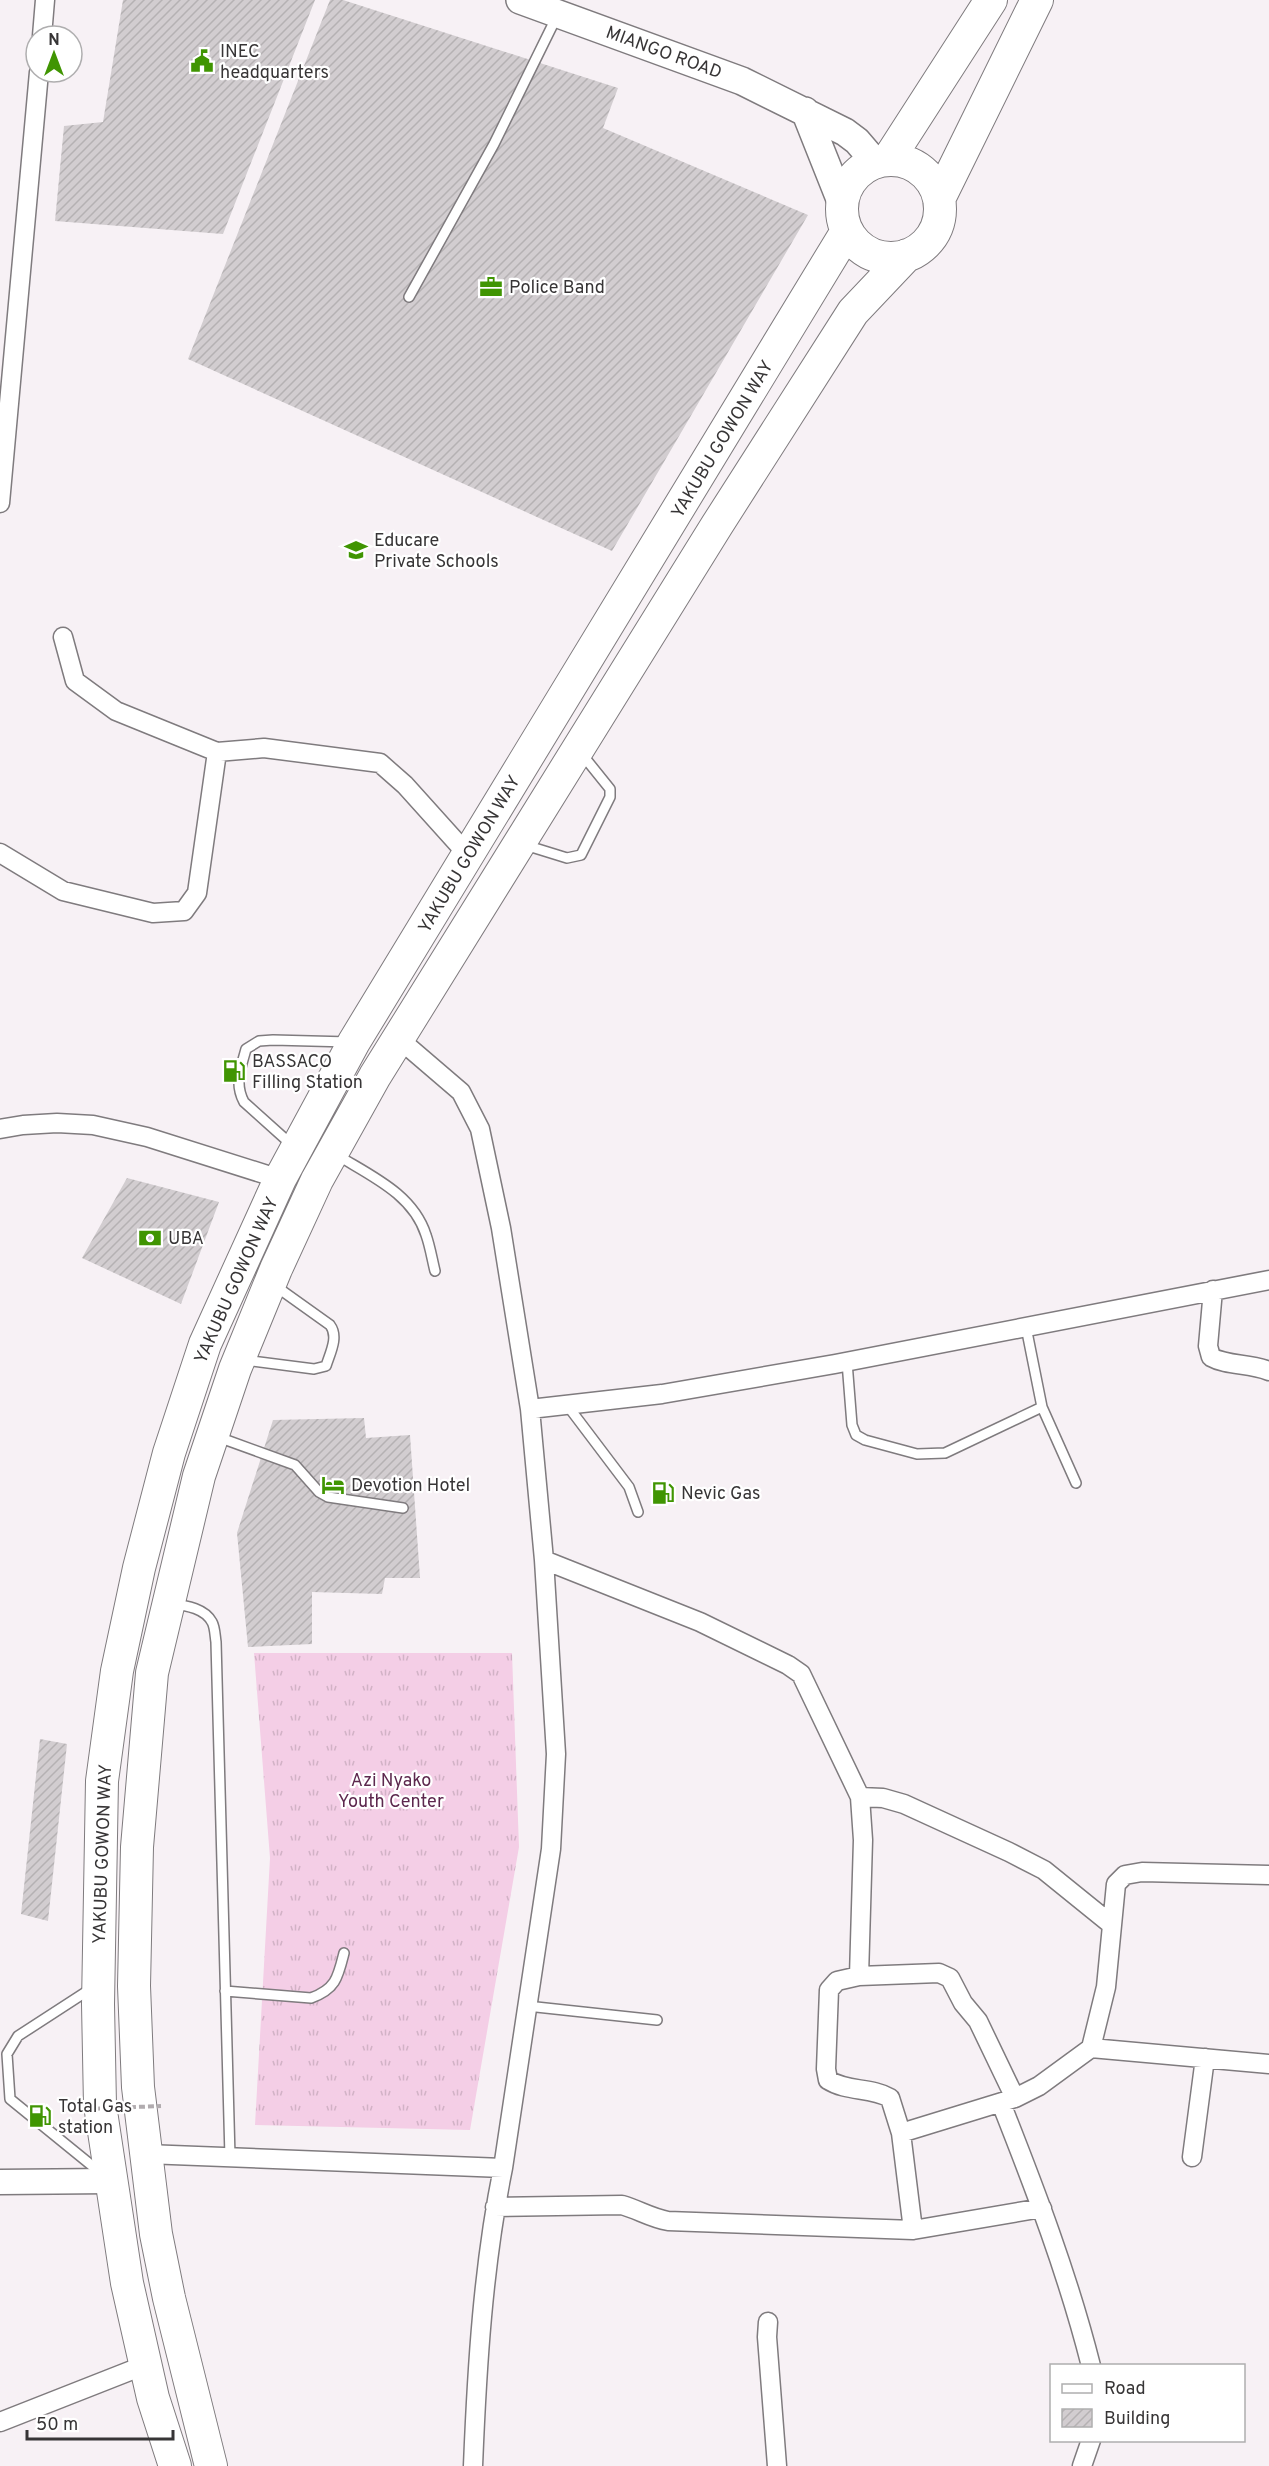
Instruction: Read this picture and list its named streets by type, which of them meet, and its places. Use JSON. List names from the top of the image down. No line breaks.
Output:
{"streets":{"highway":["YAKUBU GOWON WAY"],"main road":["MIANGO ROAD"]},"crossings":[["MIANGO ROAD","YAKUBU GOWON WAY"]],"parks":["Azi Nyako Youth Center"],"places":{"public building":["INEC headquarters"],"office":["Police Band"],"school or university":["Educare Private Schools"],"fuel station":["BASSACO Filling Station","Nevic Gas","Total Gas station"],"bank":["UBA"],"hotel":["Devotion Hotel"]},"legend":["Road","Building"],"scale_bar":"50 m","north":"top"}
